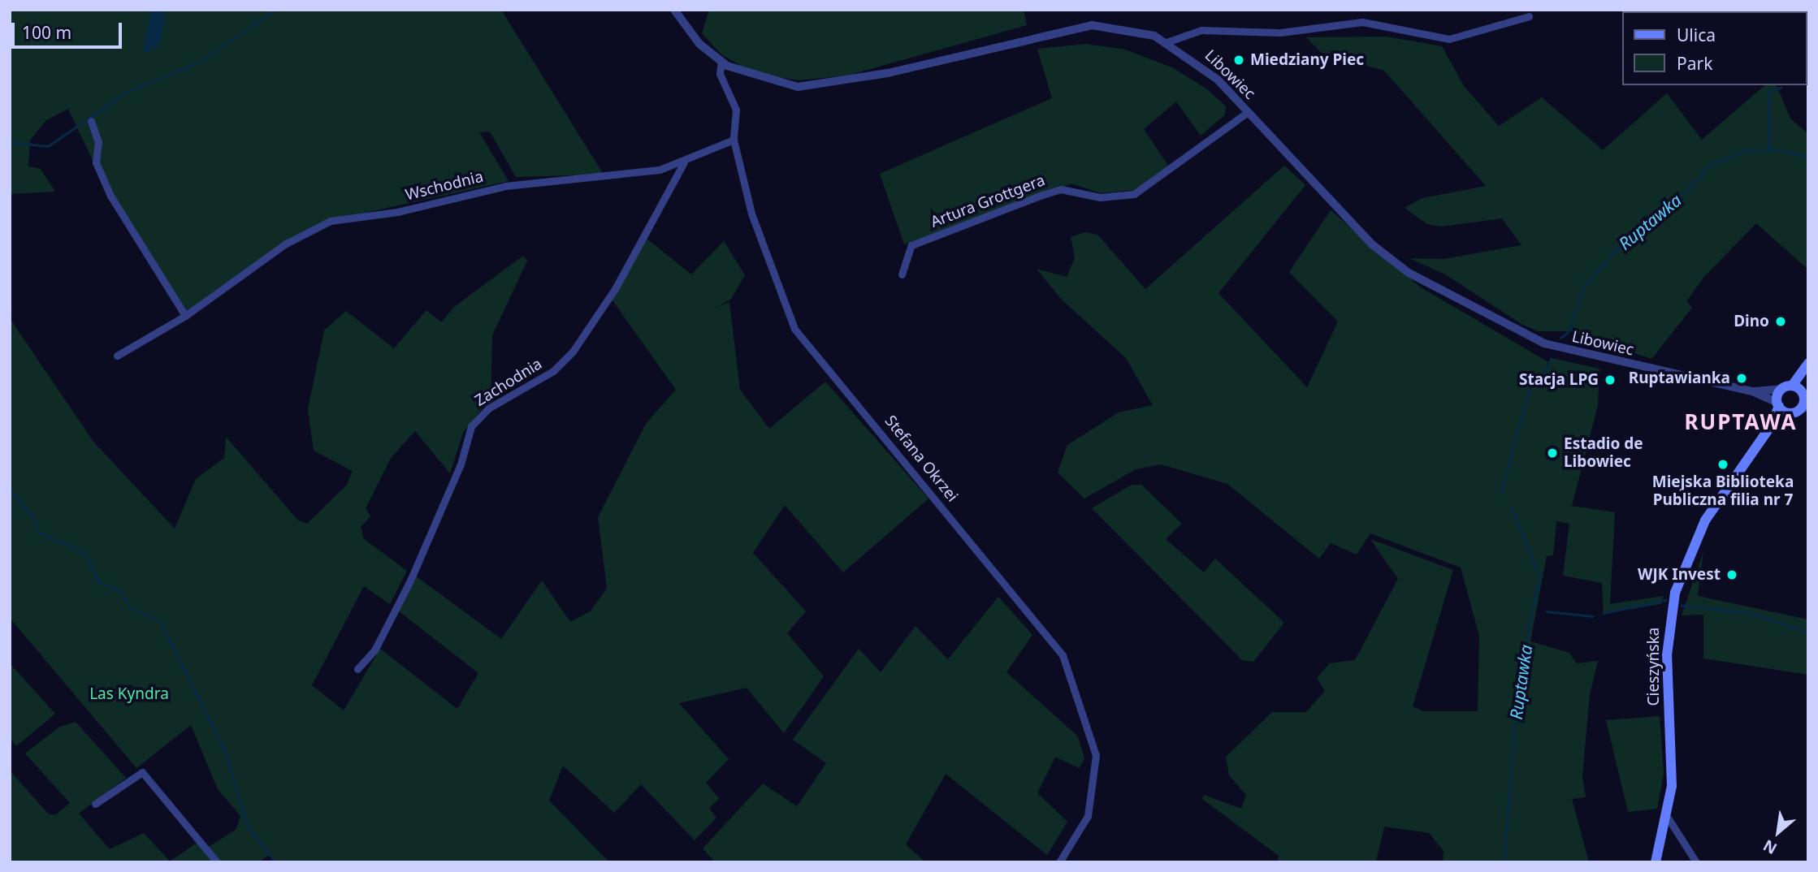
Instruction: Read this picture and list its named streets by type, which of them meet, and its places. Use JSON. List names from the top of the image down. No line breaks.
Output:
{"streets":{"main road":["Cieszyńska"],"street":["Libowiec","Wschodnia","Artura Grottgera","Zachodnia","Stefana Okrzei"]},"crossings":[["Libowiec","Artura Grottgera"],["Libowiec","Stefana Okrzei"],["Libowiec","Cieszyńska"],["Wschodnia","Zachodnia"],["Wschodnia","Stefana Okrzei"]],"districts":["RUPTAWA"],"water":["Ruptawka"],"parks":["Las Kyndra"],"places":["Miedziany Piec","Dino","Ruptawianka","Stacja LPG","Estadio de Libowiec","Miejska Biblioteka Publiczna filia nr 7","WJK Invest"],"legend":["Ulica","Park"],"scale_bar":"100 m","north":"bottom left"}
